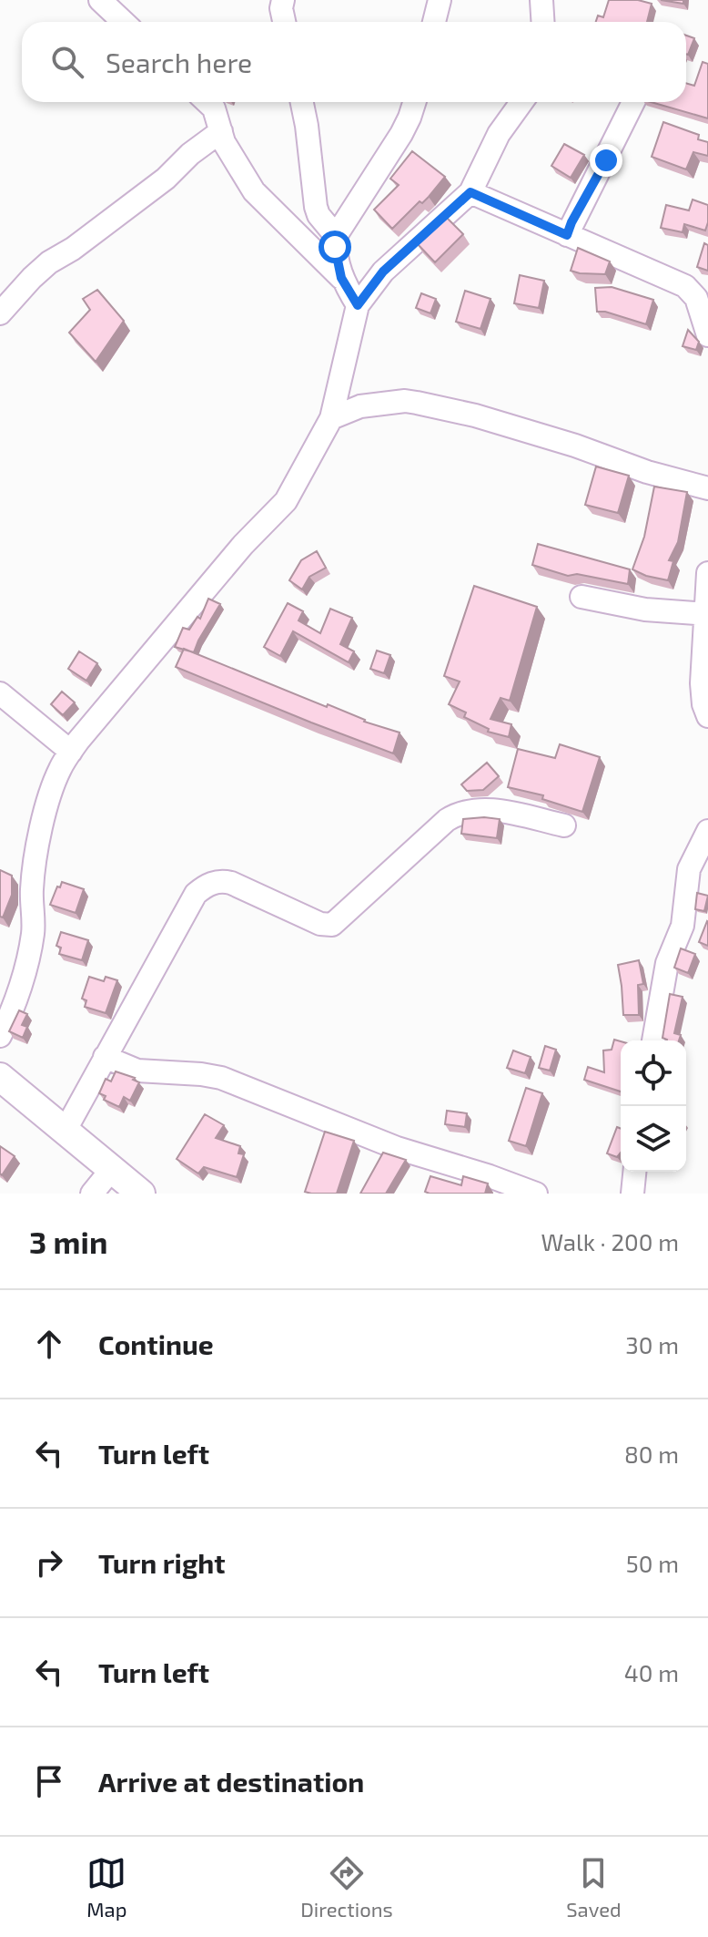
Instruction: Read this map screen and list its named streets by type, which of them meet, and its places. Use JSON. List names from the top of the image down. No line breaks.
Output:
{"page":{"search":"Search here","heading":["3 min","Walk · 200 m"],"list":[["Continue","30 m"],["Turn left","80 m"],["Turn right","50 m"],["Turn left","40 m"],"Arrive at destination"],"nav":["Map","Directions","Saved"]}}
